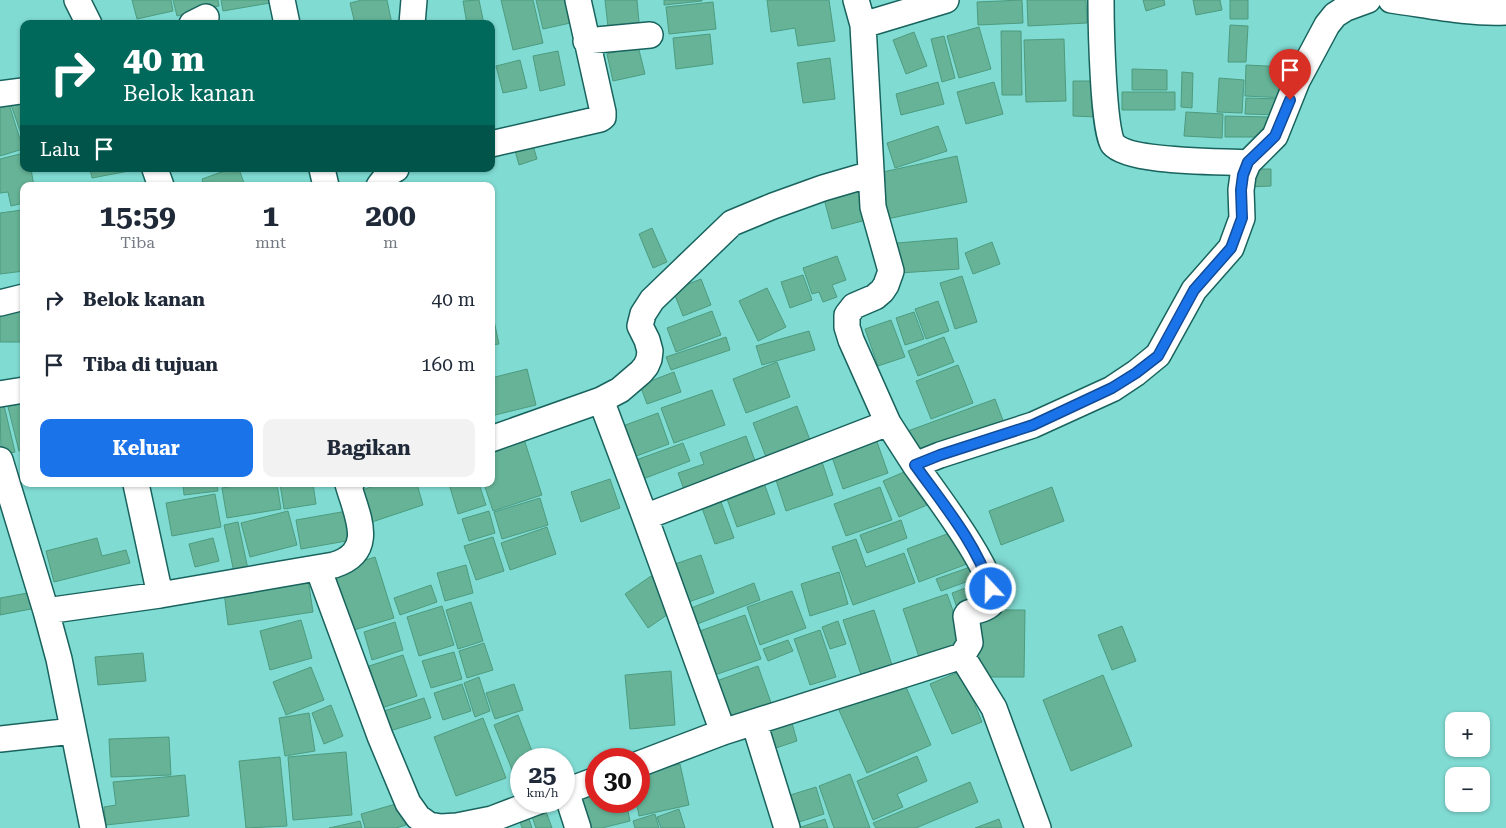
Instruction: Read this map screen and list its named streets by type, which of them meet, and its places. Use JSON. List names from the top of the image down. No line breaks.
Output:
{"page":{"turn":["40 m","Belok kanan"],"then":"Lalu","eta":["15:59","Tiba","1","mnt","200","m"],"list":[{"name":"Belok kanan","value":"40 m"},{"name":"Tiba di tujuan","value":"160 m"}],"buttons":["Keluar","Bagikan"],"map_buttons":["+","−"],"speed":"25 km/h","limit":"30"}}
